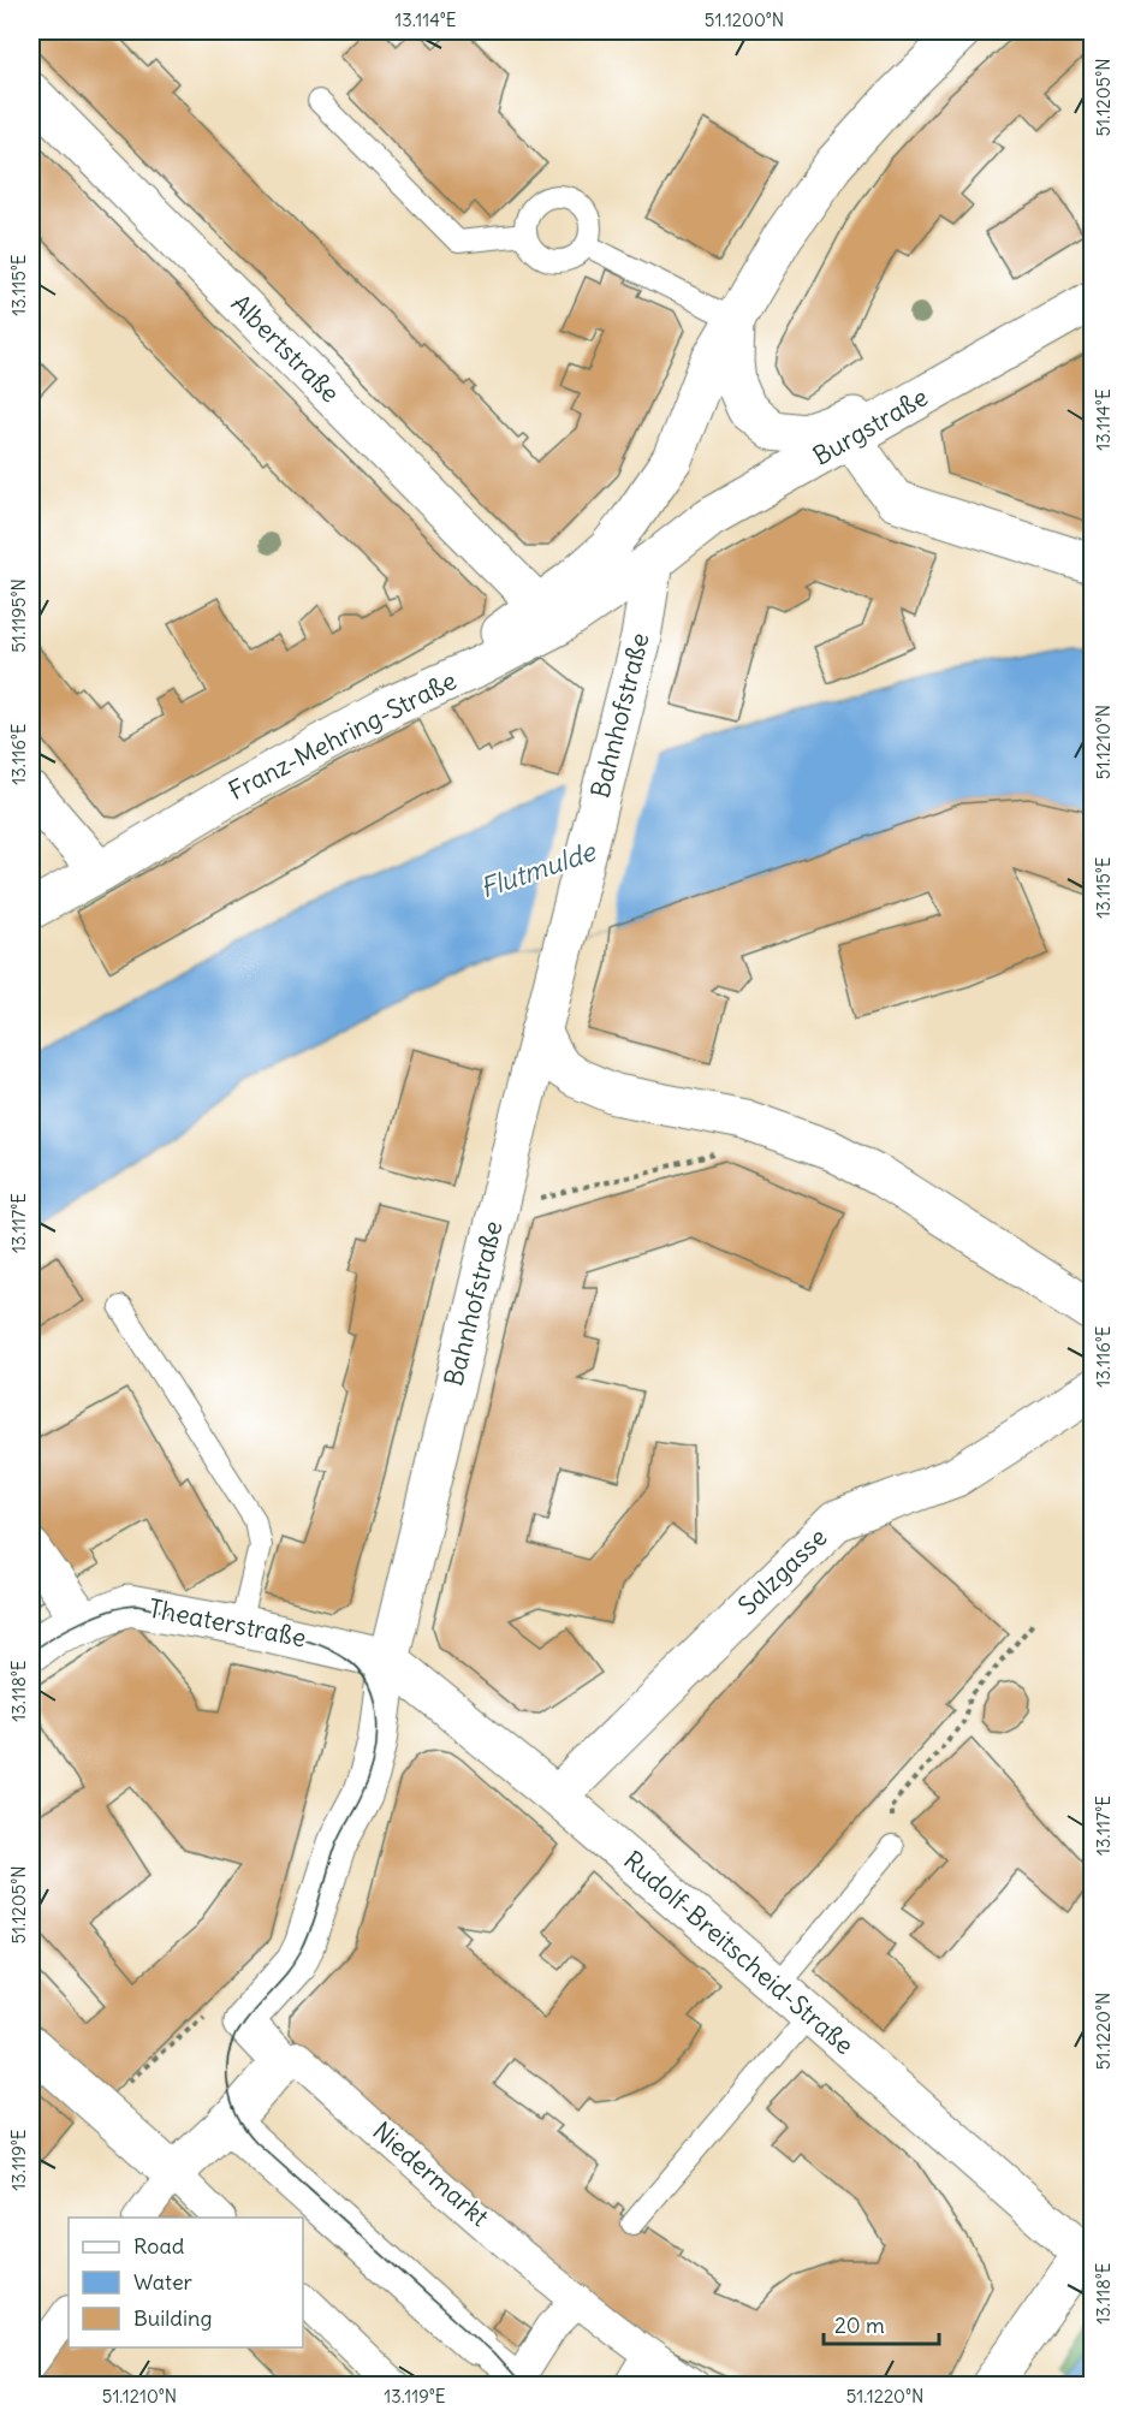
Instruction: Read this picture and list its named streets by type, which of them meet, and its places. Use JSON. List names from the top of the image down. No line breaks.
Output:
{"streets":{"street":["Albertstraße","Burgstraße","Bahnhofstraße","Franz-Mehring-Straße","Salzgasse","Theaterstraße","Rudolf-Breitscheid-Straße","Niedermarkt"]},"crossings":[["Burgstraße","Bahnhofstraße"],["Burgstraße","Franz-Mehring-Straße"],["Bahnhofstraße","Franz-Mehring-Straße"],["Bahnhofstraße","Theaterstraße"],["Bahnhofstraße","Rudolf-Breitscheid-Straße"],["Salzgasse","Rudolf-Breitscheid-Straße"],["Theaterstraße","Rudolf-Breitscheid-Straße"]],"water":["Flutmulde"],"legend":["Road","Water","Building"],"scale_bar":"20 m","coordinates":["13.114°E","51.1200°N","51.1205°N","13.115°E","51.1195°N","51.1210°N","13.116°E","13.117°E","13.118°E","51.1220°N","13.119°E"]}
